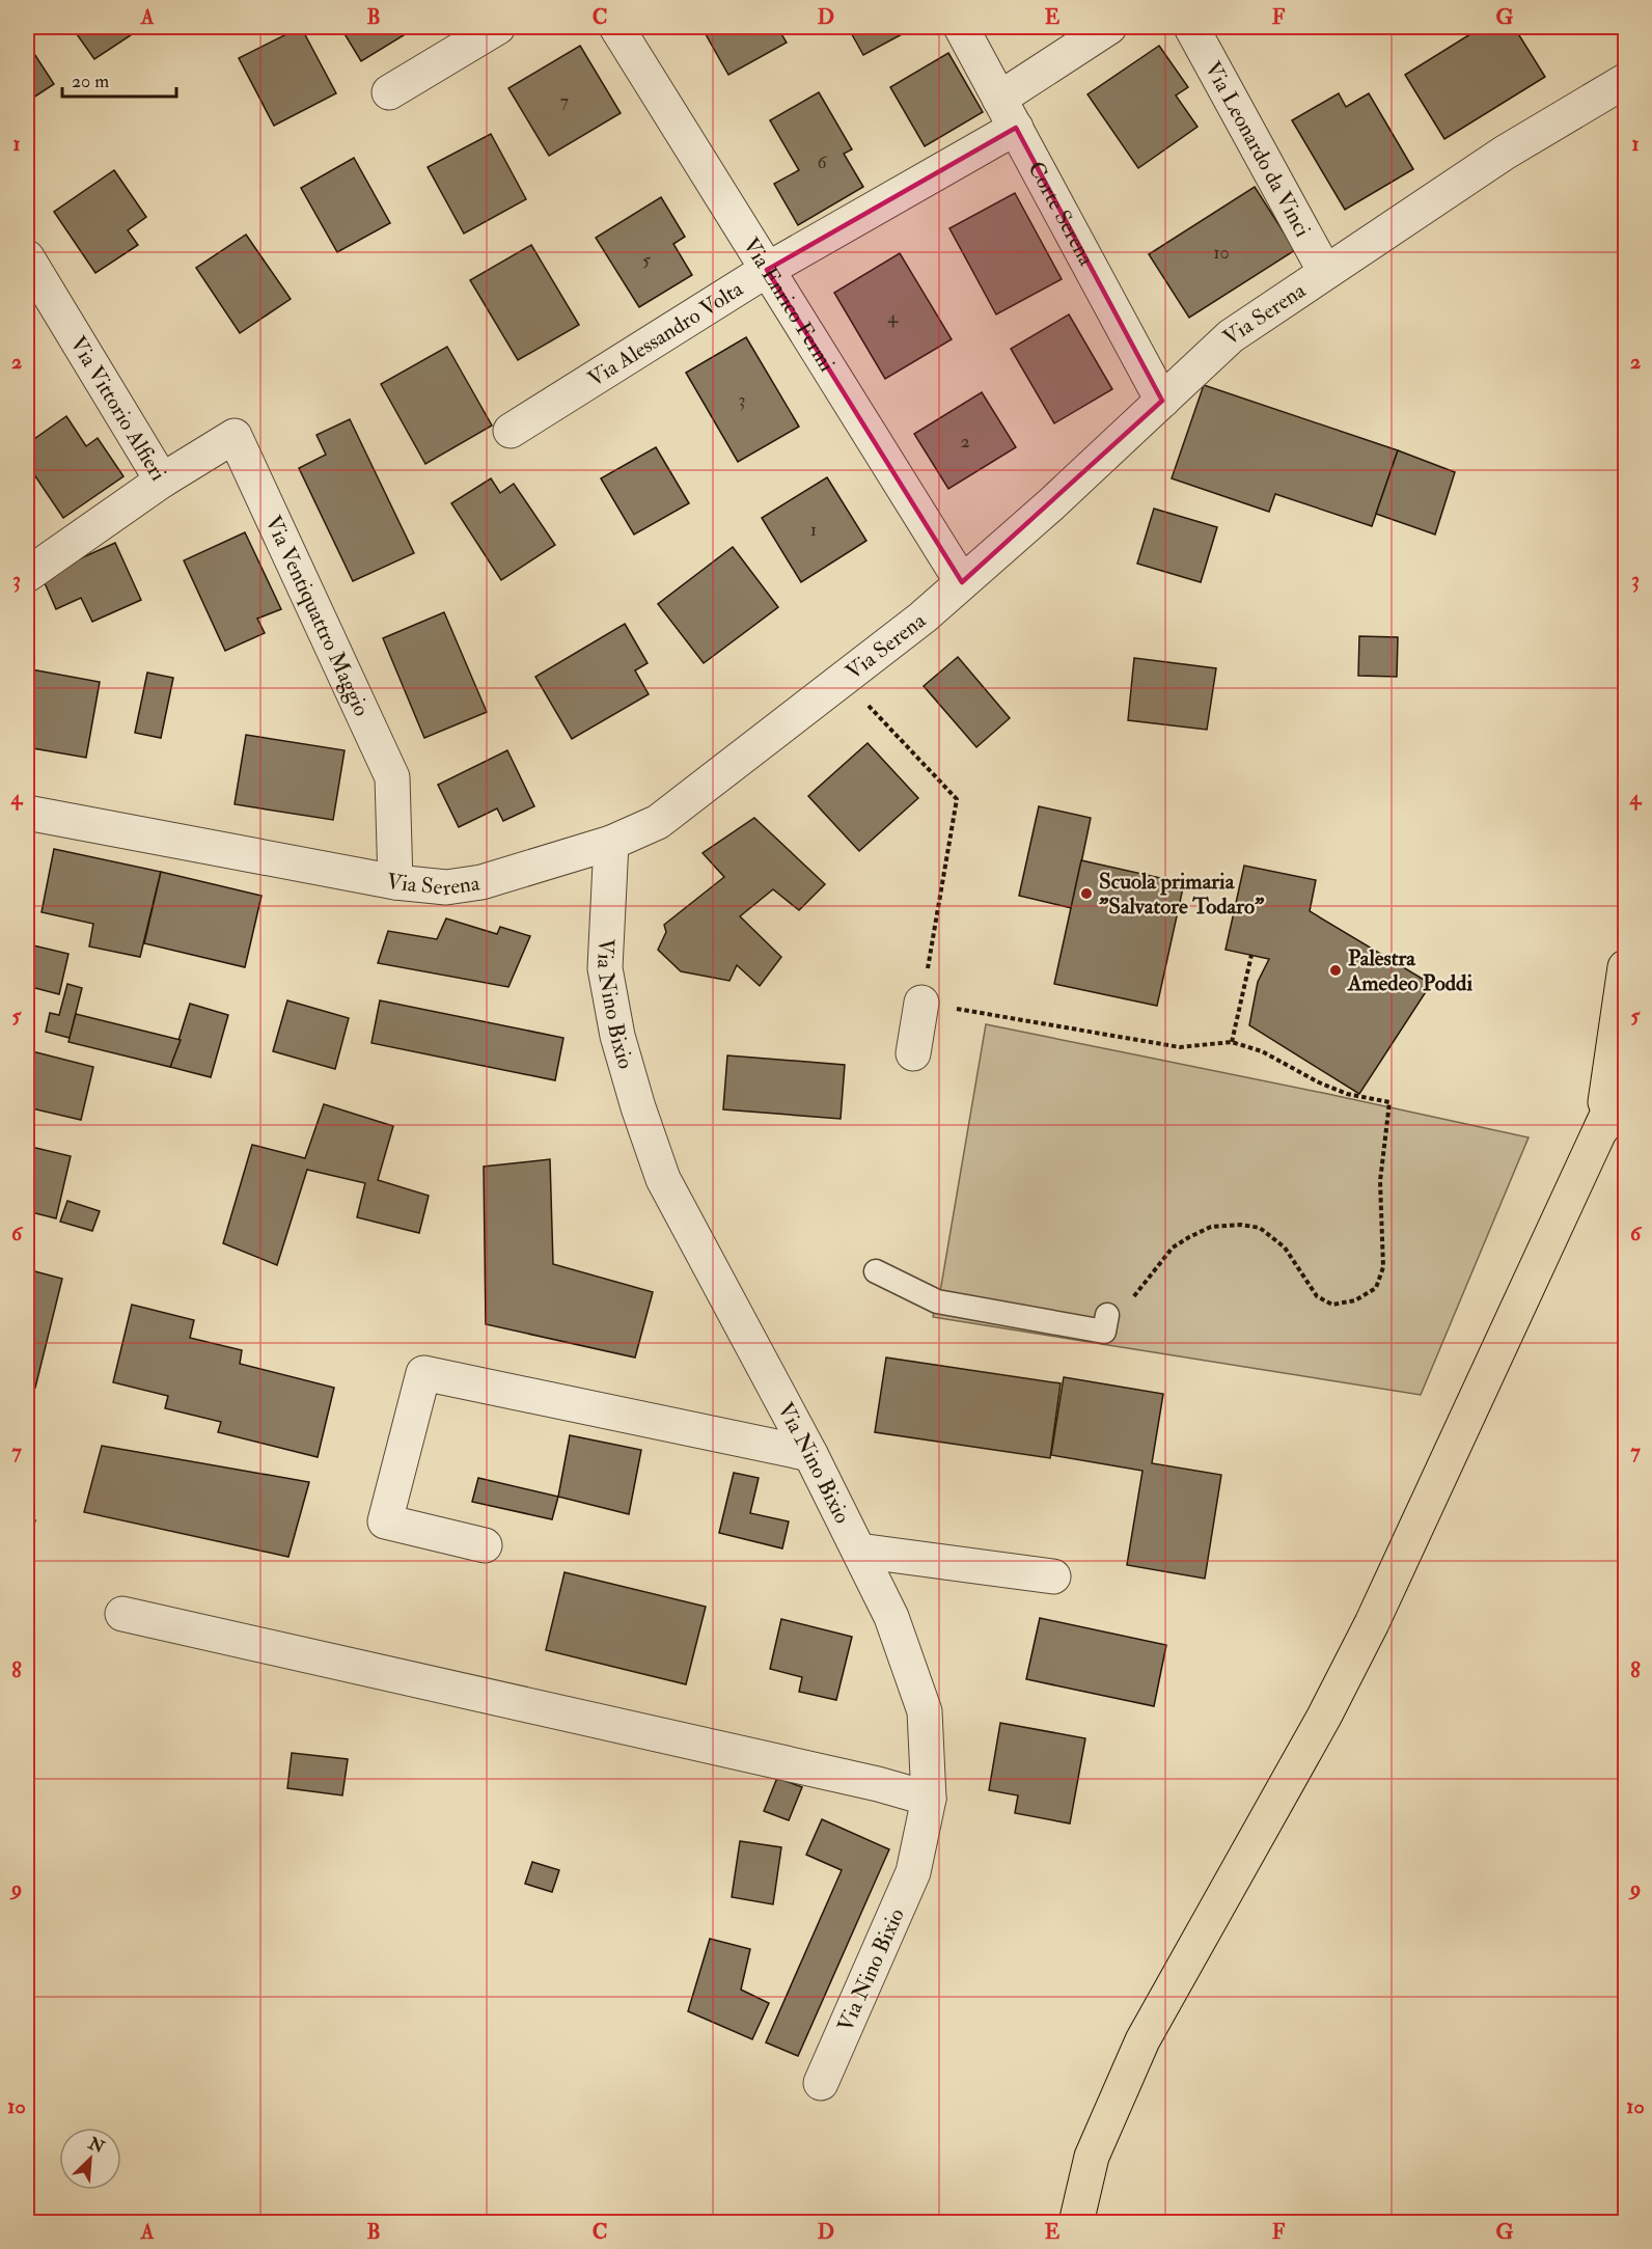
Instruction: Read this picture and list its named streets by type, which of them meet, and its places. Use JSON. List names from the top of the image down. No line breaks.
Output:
{"streets":{"street":["Via Leonardo da Vinci","Corte Serena","Via Enrico Fermi","Via Serena","Via Alessandro Volta","Via Vittorio Alfieri","Via Ventiquattro Maggio","Via Nino Bixio"]},"crossings":[["Via Leonardo da Vinci","Via Serena"],["Corte Serena","Via Serena"],["Corte Serena","Via Alessandro Volta"],["Via Enrico Fermi","Via Serena"],["Via Enrico Fermi","Via Alessandro Volta"],["Via Serena","Via Ventiquattro Maggio"],["Via Serena","Via Nino Bixio"],["Via Vittorio Alfieri","Via Ventiquattro Maggio"]],"places":["Scuola primaria \"Salvatore Todaro\"","Palestra Amedeo Poddi"],"house_numbers":["7","6","10","5","4","3","2","1"],"scale_bar":"20 m","north":"top right","grid":{"columns":["A","B","C","D","E","F","G"],"rows":["1","2","3","4","5","6","7","8","9","10"]}}
